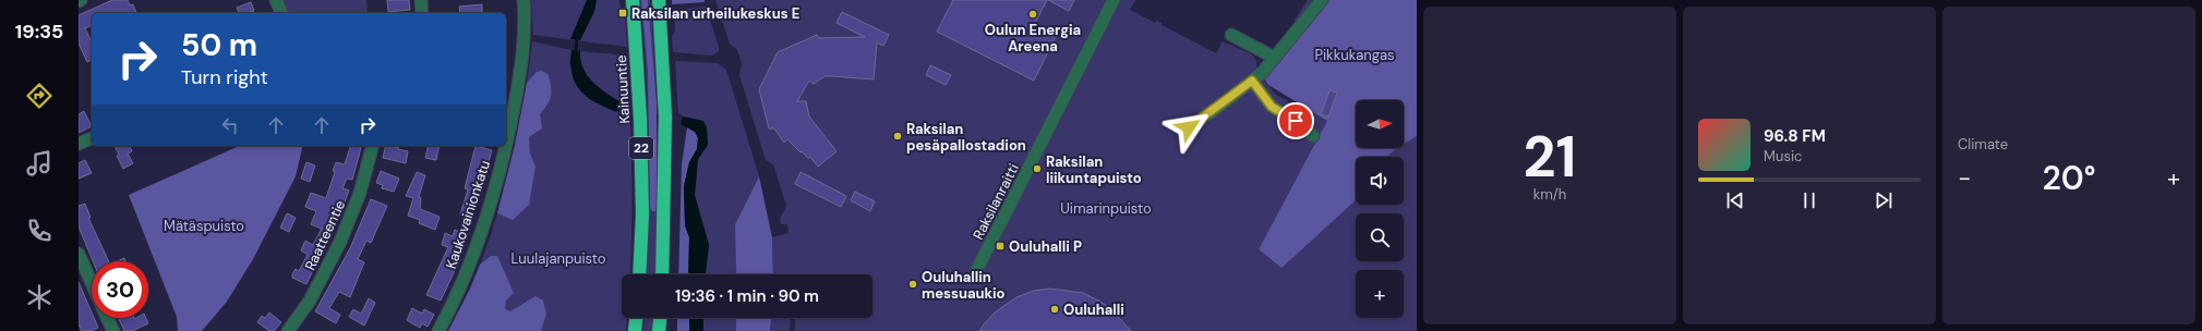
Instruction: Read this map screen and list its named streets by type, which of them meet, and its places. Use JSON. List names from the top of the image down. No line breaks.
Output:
{"streets":{"highway":["Kainuuntie","22"],"street":["Raksilanraitti","Kaukovainionkatu","Raatteentie"]},"parks":["Pikkukangas","Uimarinpuisto","Mätäspuisto","Luulajanpuisto"],"places":{"transit":["Raksilan urheilukeskus E","Ouluhalli P"],"other":["Oulun Energia Areena","Raksilan pesäpallostadion","Raksilan liikuntapuisto","Ouluhallin messuaukio","Ouluhalli"]},"north":"right","page":{"tabs":"19:35","tile":[["21","km/h"],"Climate"],"turn":["50 m","Turn right"],"map_buttons":"+","song":["96.8 FM","Music"],"heat":["−","20°","+"],"limit":"30","trip":"19:36 · 1 min · 90 m"}}
